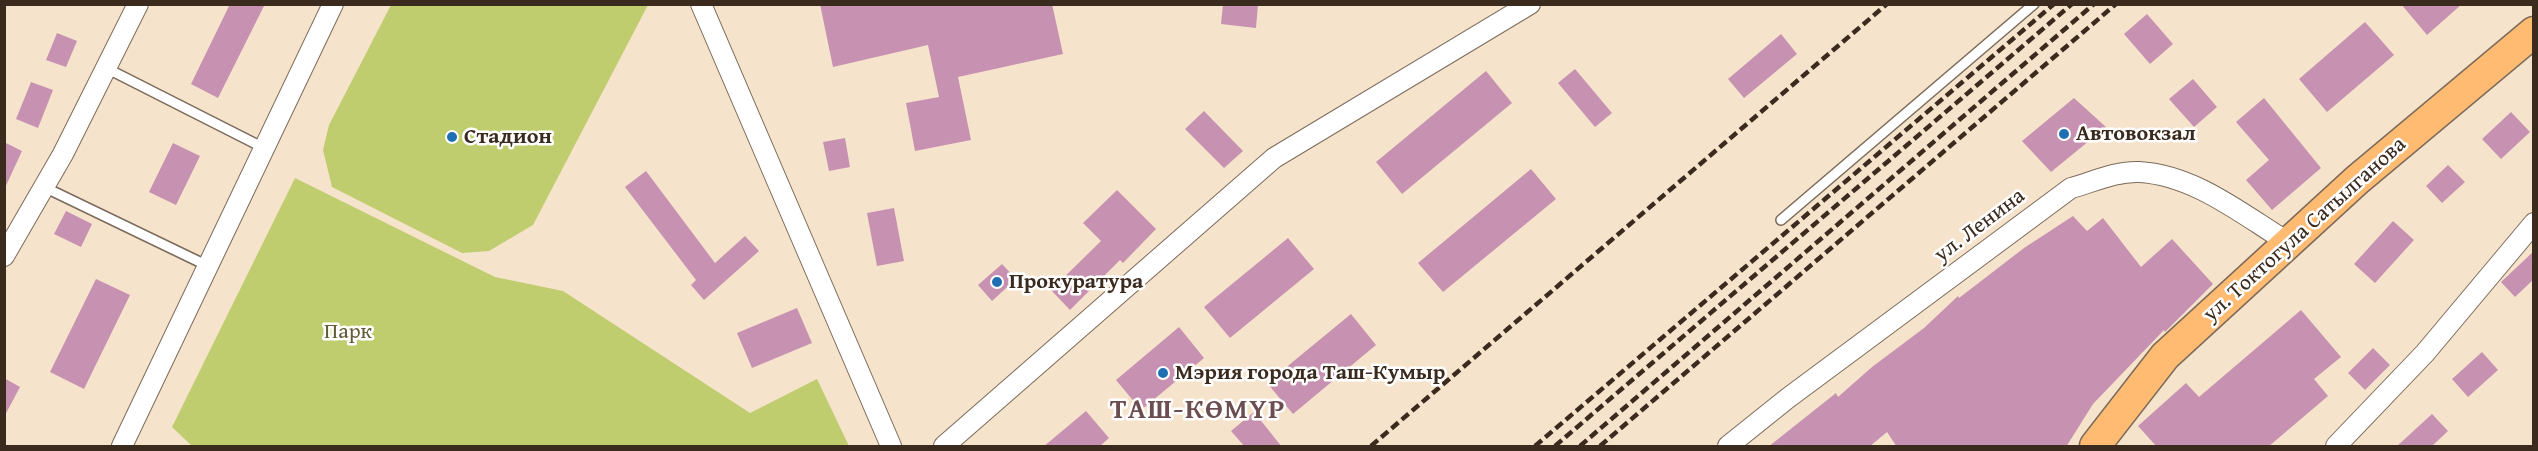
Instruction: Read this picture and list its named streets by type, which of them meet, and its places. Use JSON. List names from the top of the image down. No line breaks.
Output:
{"streets":{"main road":["ул. Токтогула Сатылганова"],"street":["ул. Ленина"]},"crossings":[["ул. Ленина","ул. Токтогула Сатылганова"]],"districts":["ТАШ-КӨМҮР"],"parks":["Парк"],"places":["Автовокзал","Стадион","Прокуратура","Мэрия города Таш-Кумыр"]}
